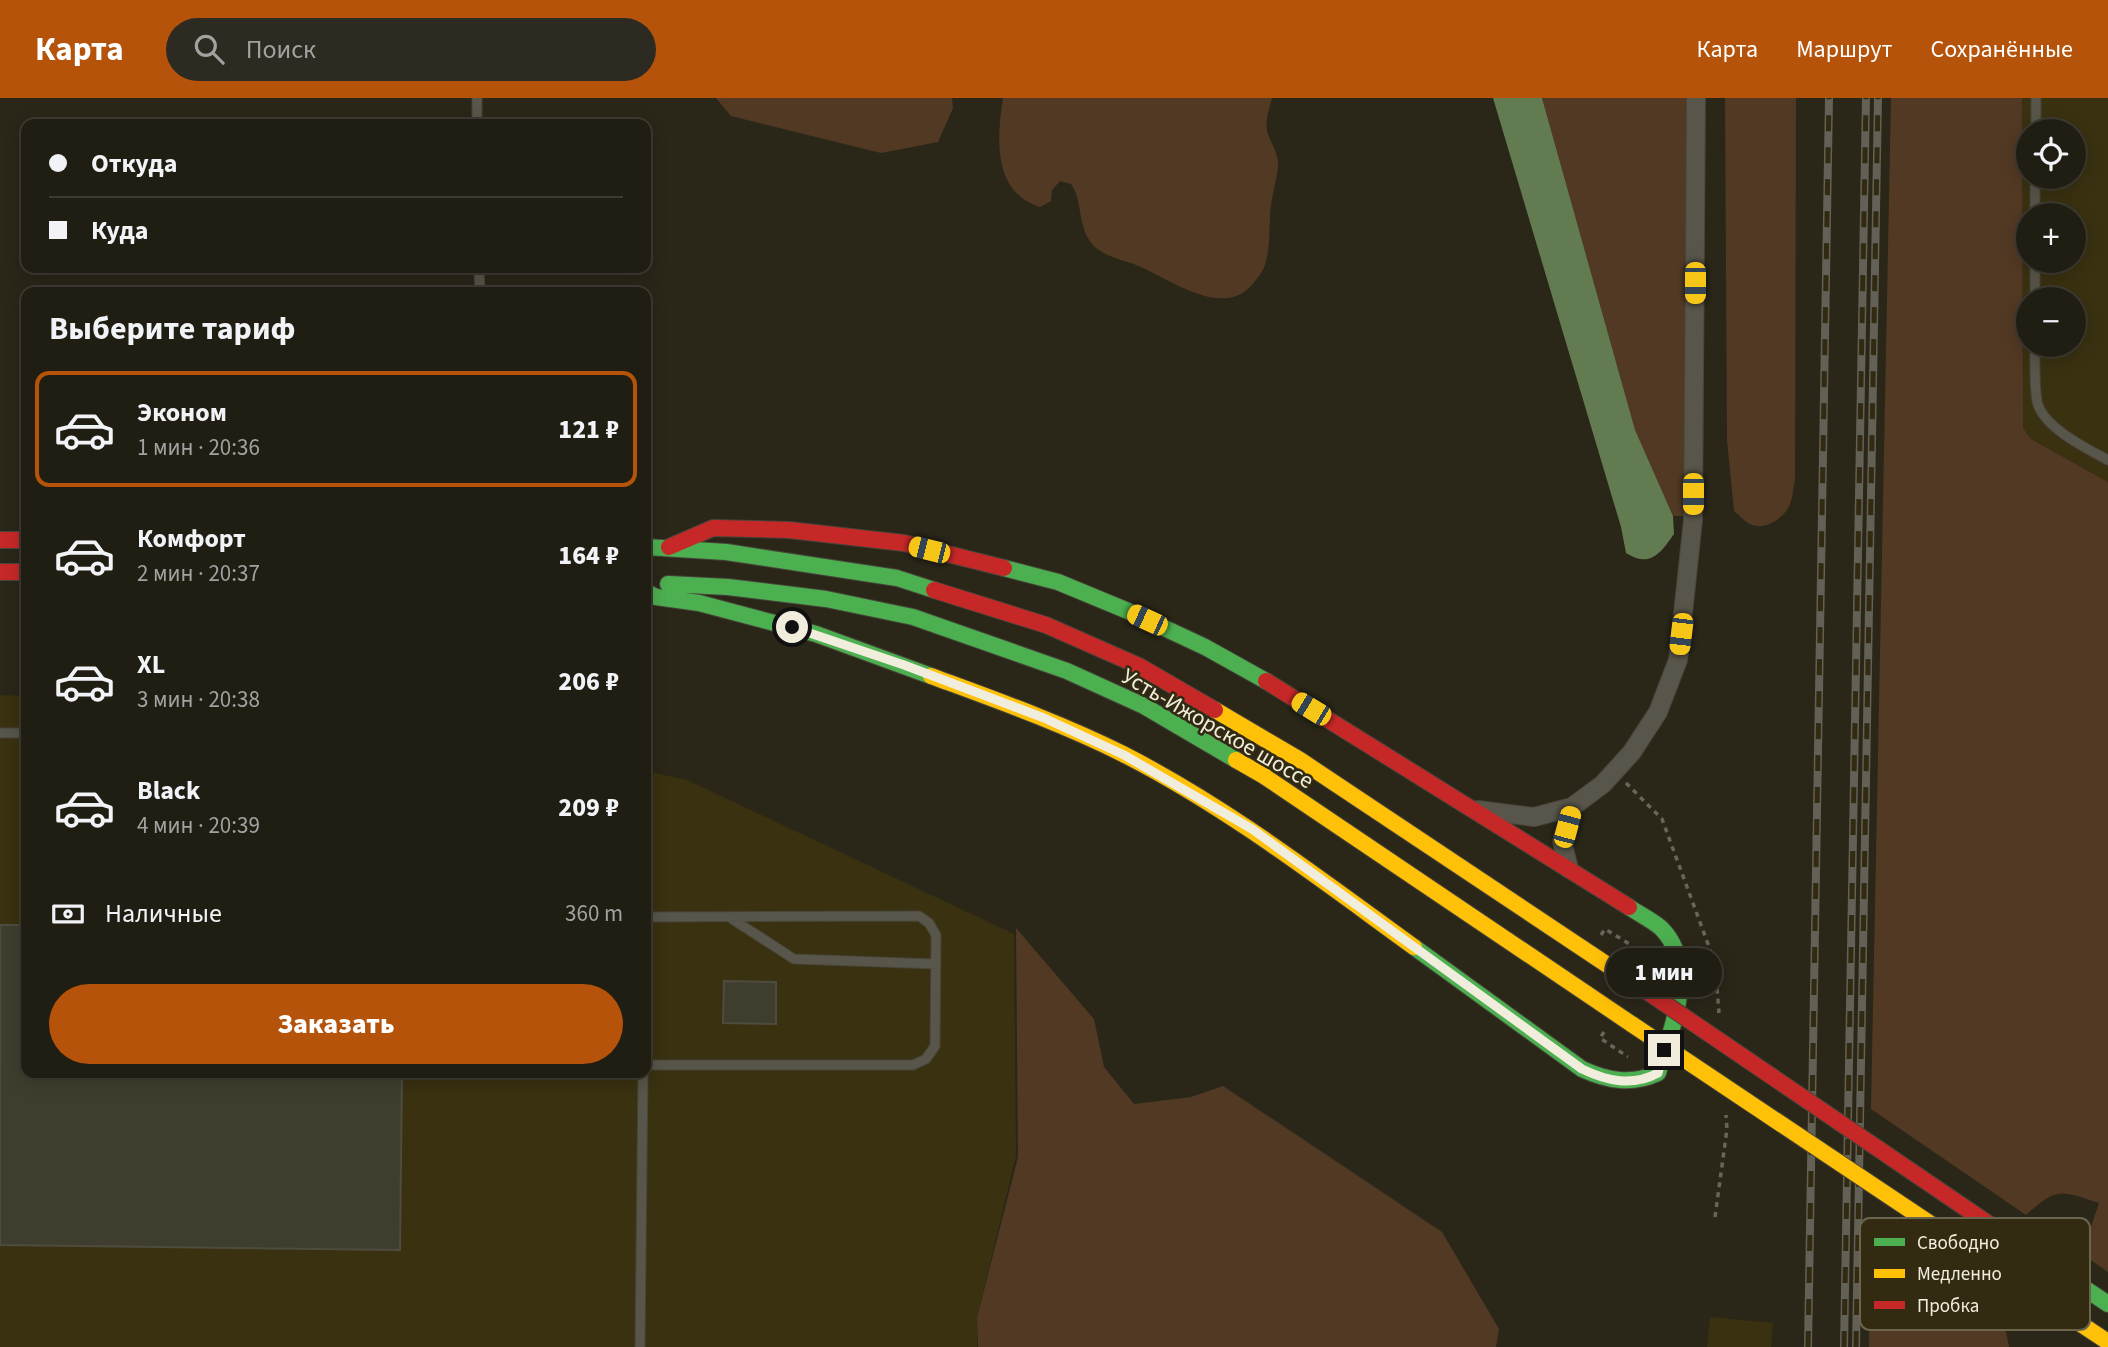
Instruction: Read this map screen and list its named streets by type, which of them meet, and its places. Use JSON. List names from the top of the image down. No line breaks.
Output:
{"streets":{"street":["Усть-Ижорское шоссе"]},"legend":["Свободно","Медленно","Пробка"],"page":{"header":"Карта","search":"Поиск","nav":["Карта","Маршрут","Сохранённые"],"map_buttons":["+","−"],"banner":["Откуда","Куда"],"heading":"Выберите тариф","list":[{"name":"Эконом","note":"1 мин · 20:36","value":"121 ₽"},{"name":"Комфорт","note":"2 мин · 20:37","value":"164 ₽"},{"name":"XL","note":"3 мин · 20:38","value":"206 ₽"},{"name":"Black","note":"4 мин · 20:39","value":"209 ₽"}],"pay":["Наличные","360 m"],"bubble":"1 мин","buttons":"Заказать"}}
